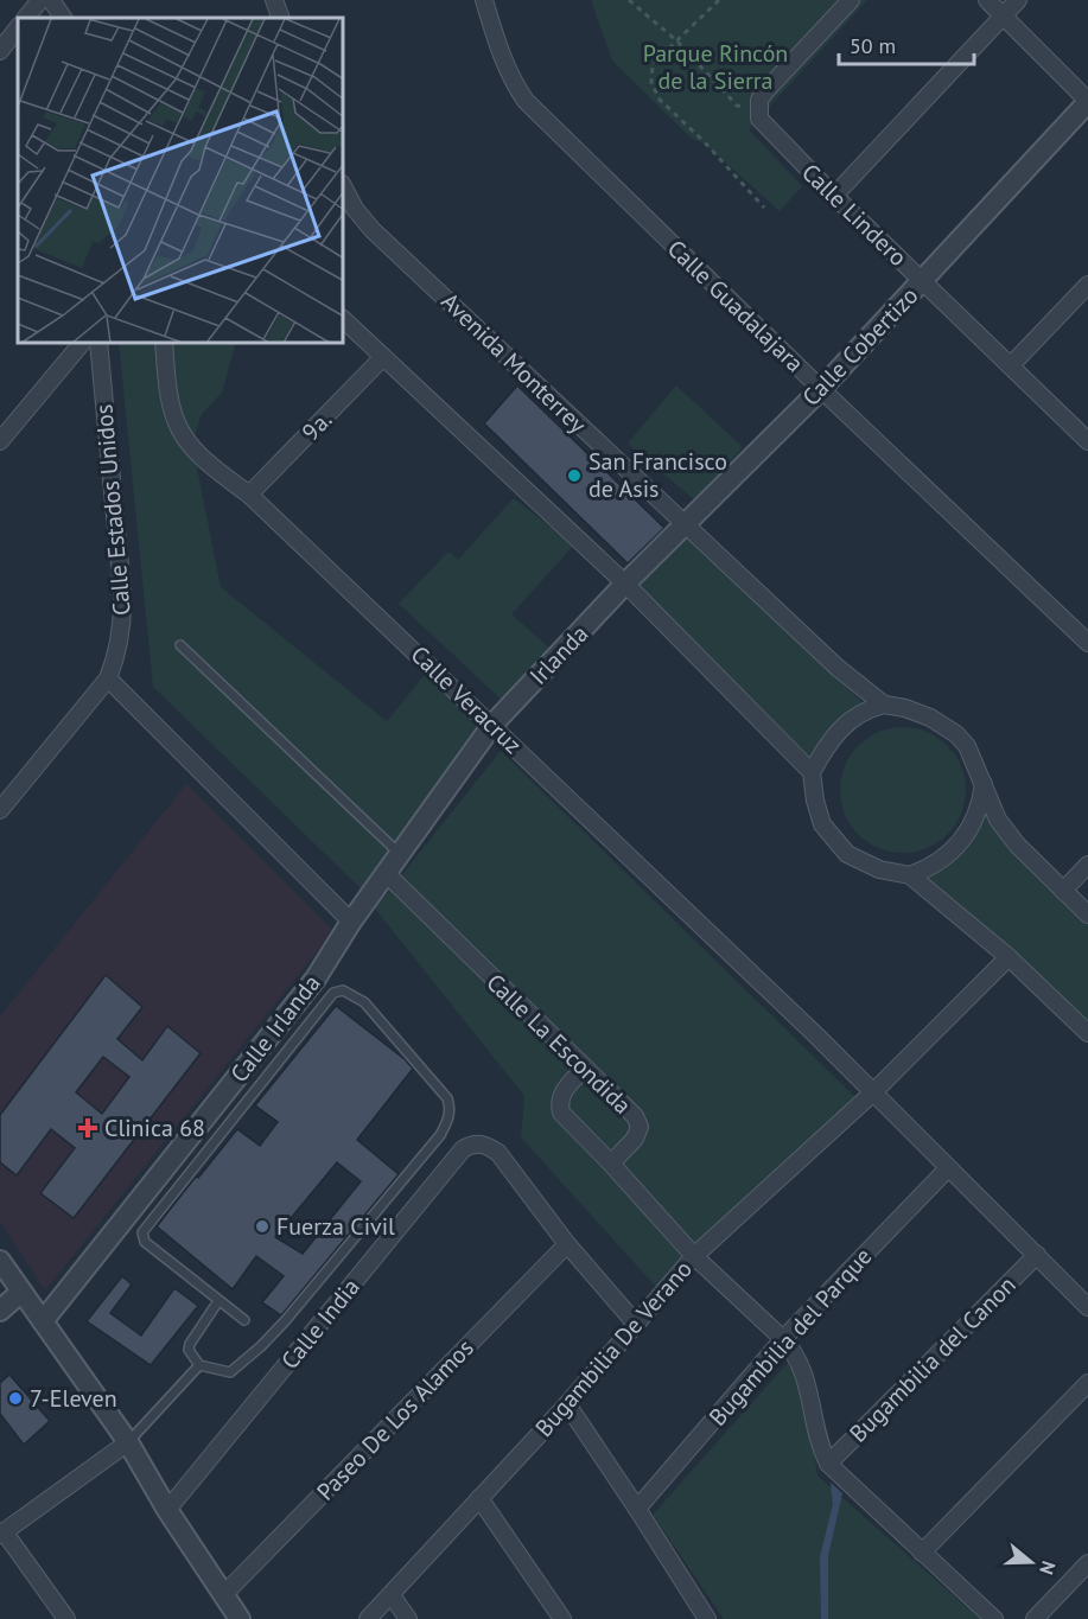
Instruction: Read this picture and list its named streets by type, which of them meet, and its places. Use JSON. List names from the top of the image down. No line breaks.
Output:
{"streets":{"street":["Calle Lindero","Calle Guadalajara","Calle Cobertizo","Avenida Monterrey","9a.","Calle Estados Unidos","Irlanda","Calle Veracruz","Calle Irlanda","Calle La Escondida","Calle India","Bugambilia del Parque","Bugambilia De Verano","Bugambilia del Canon","Paseo De Los Alamos"]},"crossings":[["Calle Lindero","Calle Cobertizo"],["Calle Guadalajara","Calle Cobertizo"],["Calle Cobertizo","Avenida Monterrey"],["Calle Cobertizo","Irlanda"],["9a.","Calle Veracruz"],["Irlanda","Calle Veracruz"],["Irlanda","Calle Irlanda"],["Calle Veracruz","Calle Irlanda"],["Calle Veracruz","Bugambilia del Parque"],["Calle Veracruz","Bugambilia De Verano"],["Calle Veracruz","Bugambilia del Canon"],["Calle Irlanda","Calle La Escondida"],["Calle India","Paseo De Los Alamos"]],"parks":["Parque Rincón de la Sierra"],"places":{"other":["San Francisco de Asis","Fuerza Civil","7-Eleven"],"health":["Clinica 68"]},"scale_bar":"50 m","north":"right"}
